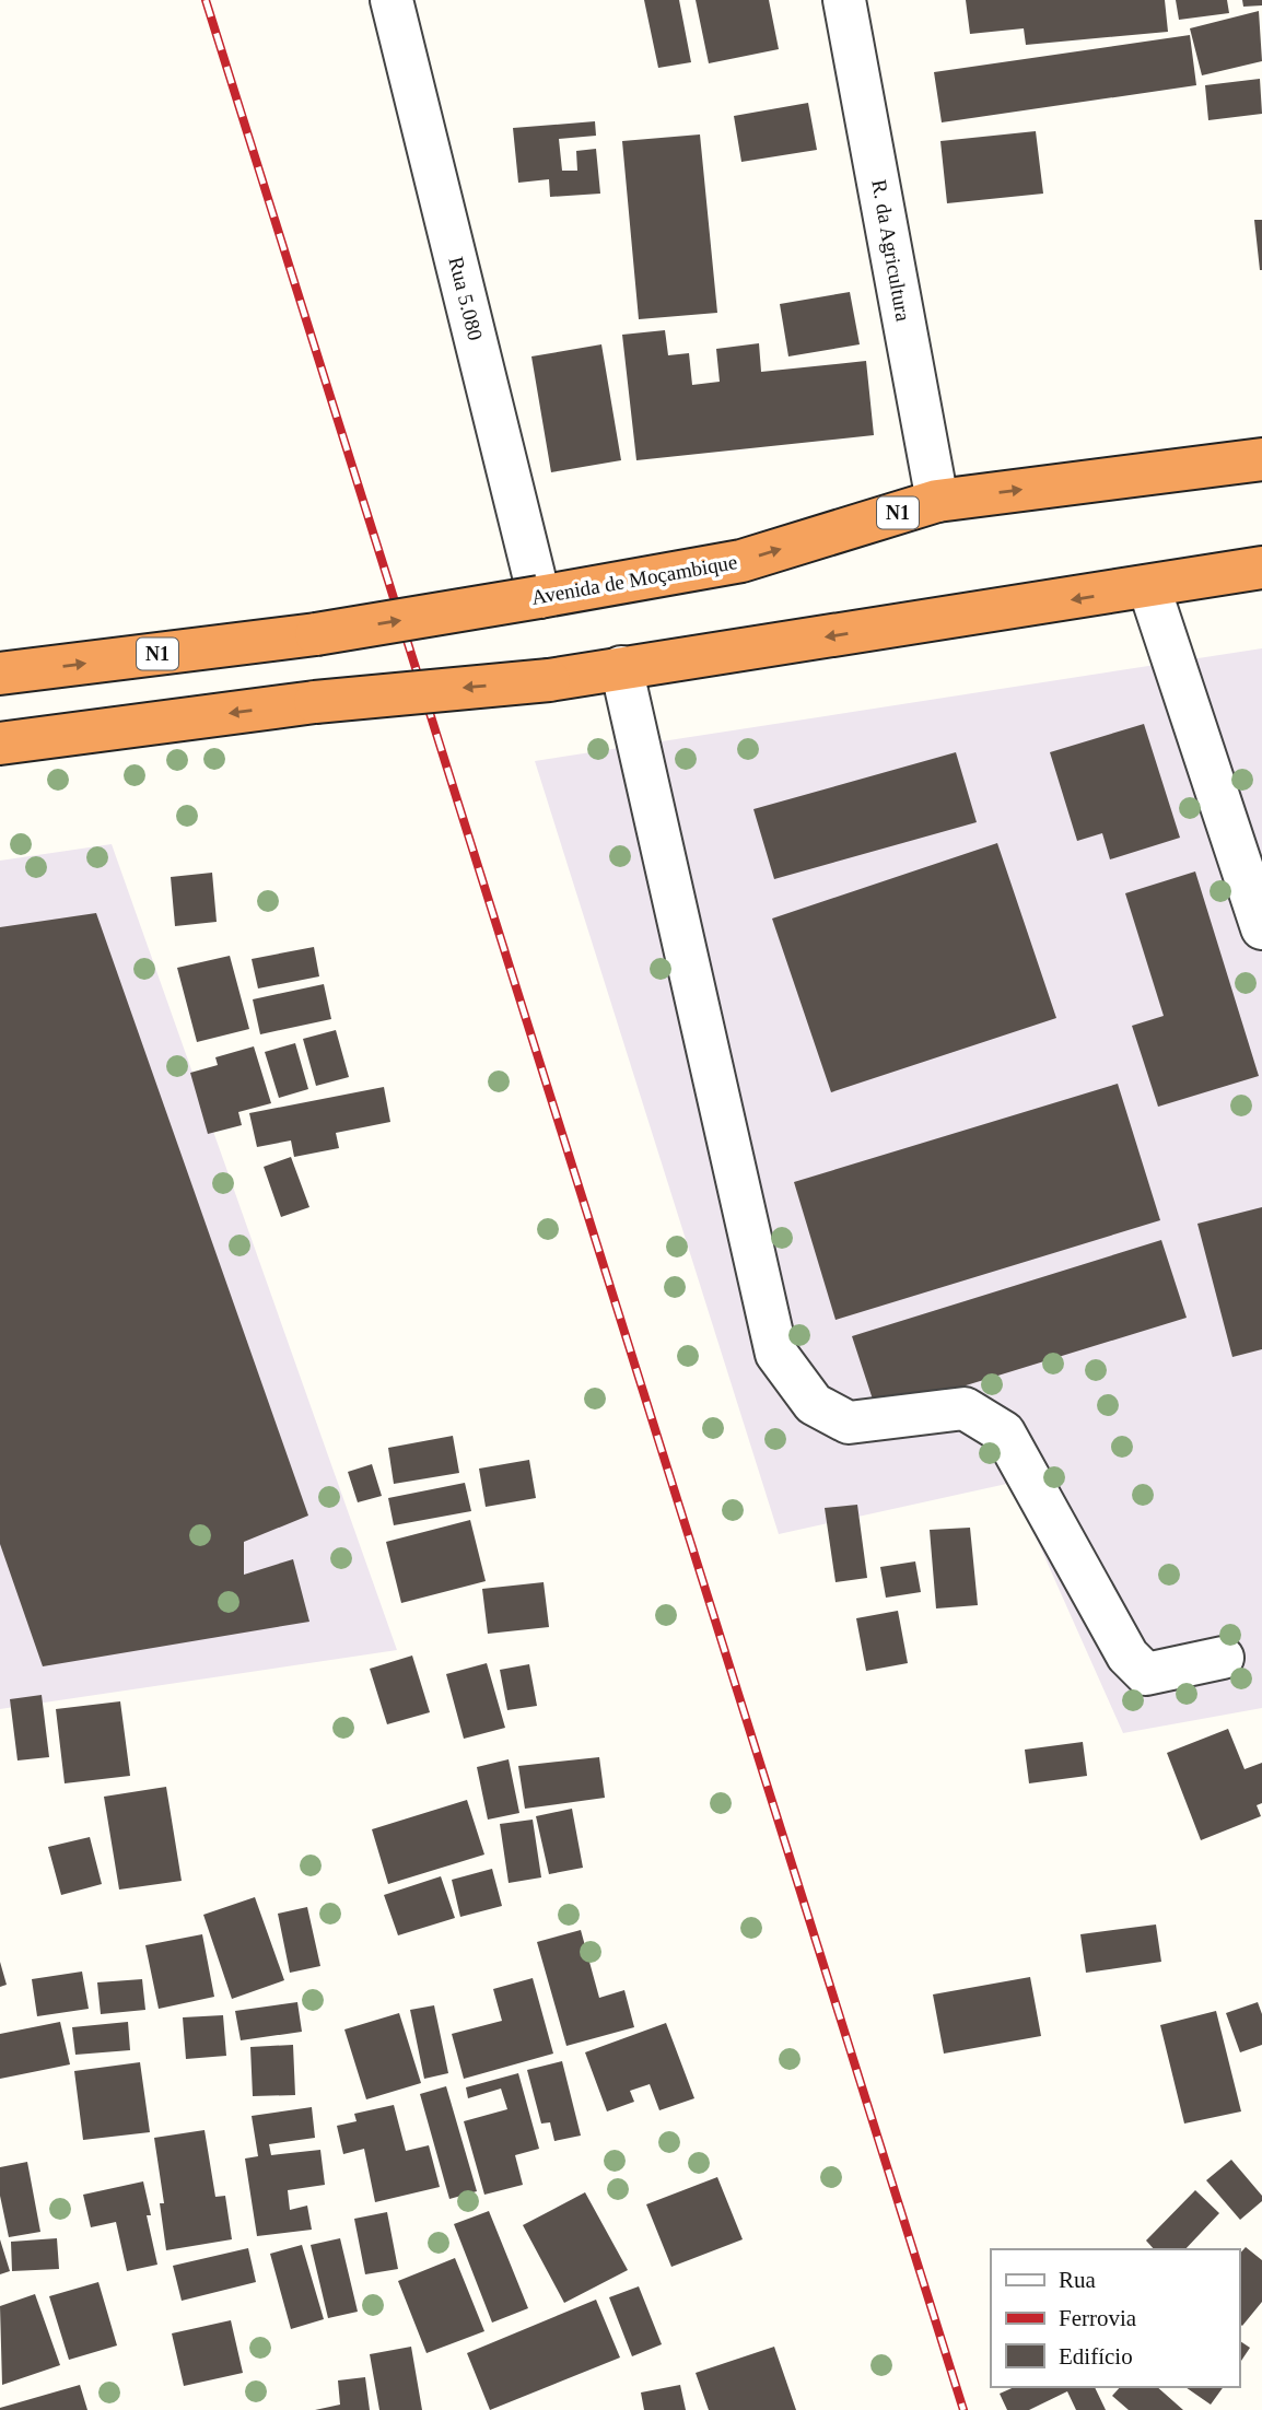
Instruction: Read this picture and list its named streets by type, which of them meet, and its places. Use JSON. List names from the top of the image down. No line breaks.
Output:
{"streets":{"highway":["N1","Avenida de Moçambique"],"street":["R. da Agricultura","Rua 5.080"]},"crossings":[["R. da Agricultura","Avenida de Moçambique"],["Rua 5.080","Avenida de Moçambique"]],"legend":["Rua","Ferrovia","Edifício"]}
